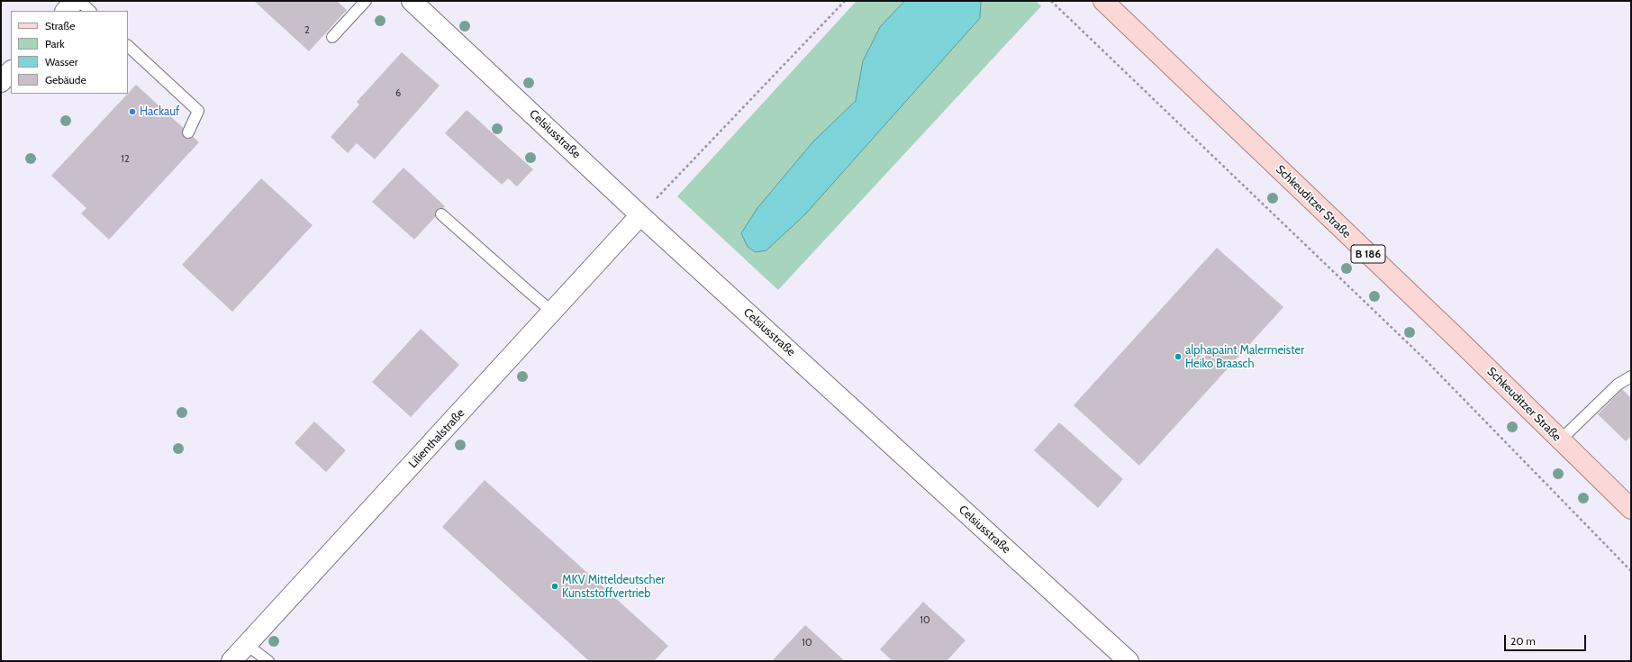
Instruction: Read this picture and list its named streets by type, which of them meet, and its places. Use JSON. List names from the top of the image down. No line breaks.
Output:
{"streets":{"main road":["Schkeuditzer Straße","B 186"],"street":["Celsiusstraße","Lilienthalstraße"]},"crossings":[["Celsiusstraße","Lilienthalstraße"]],"places":["Hackauf","alphapaint Malermeister Heiko Braasch","MKV Mitteldeutscher Kunststoffvertrieb"],"house_numbers":["2","6","12","10","10"],"legend":["Straße","Park","Wasser","Gebäude"],"scale_bar":"20 m"}
